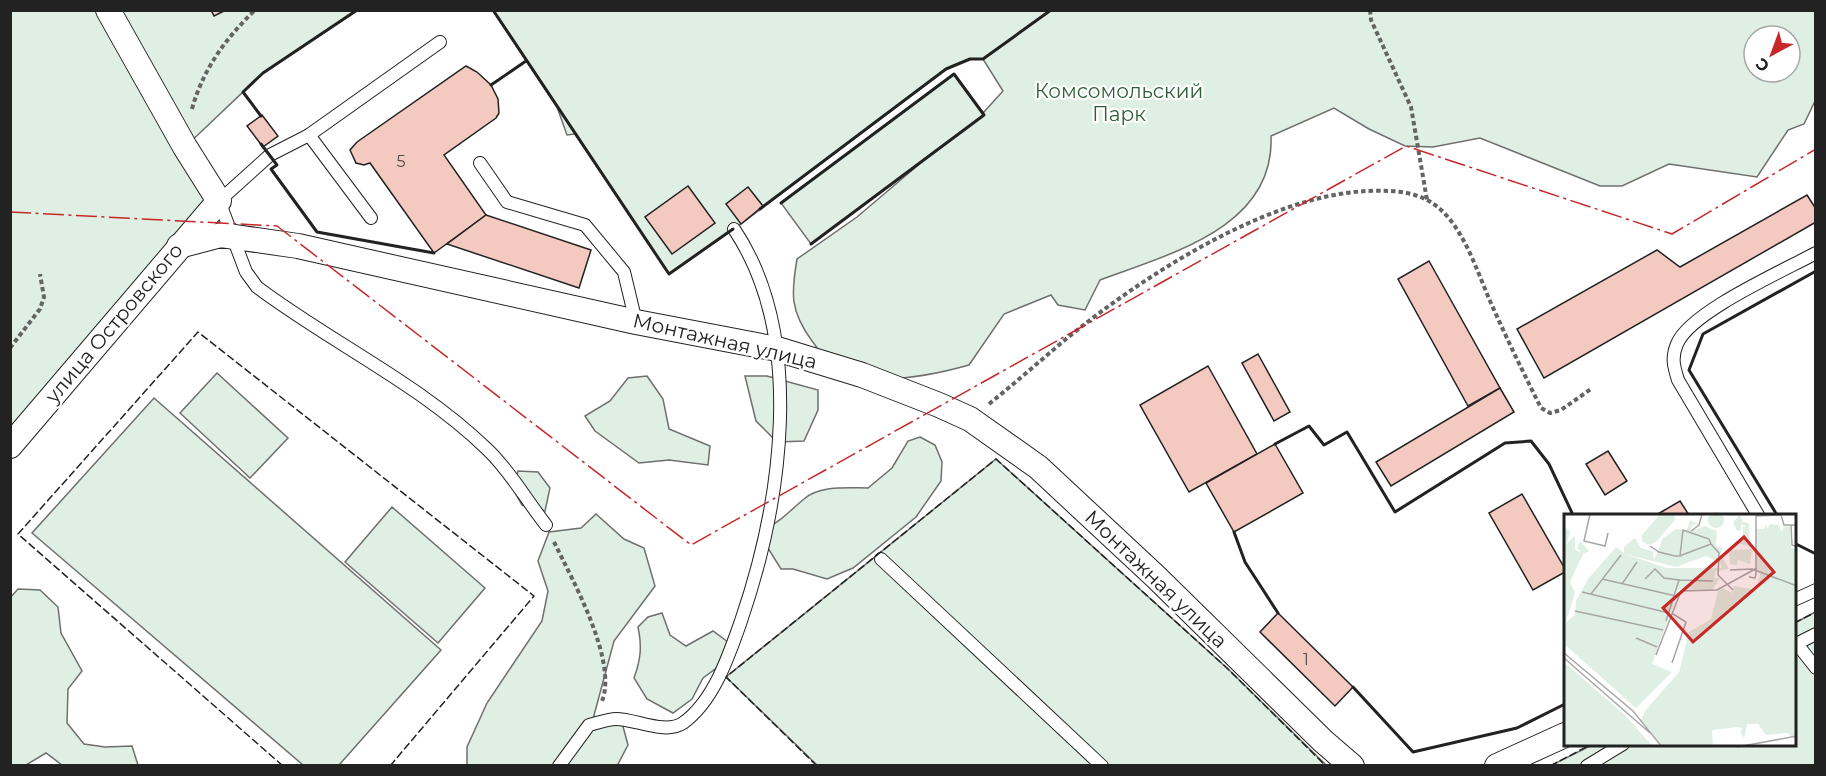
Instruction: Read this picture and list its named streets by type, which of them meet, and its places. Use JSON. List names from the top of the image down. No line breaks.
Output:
{"streets":{"street":["улица Островского","Монтажная улица"]},"crossings":[["улица Островского","Монтажная улица"]],"parks":["Комсомольский Парк"],"house_numbers":["5","1"],"north":"bottom left"}
